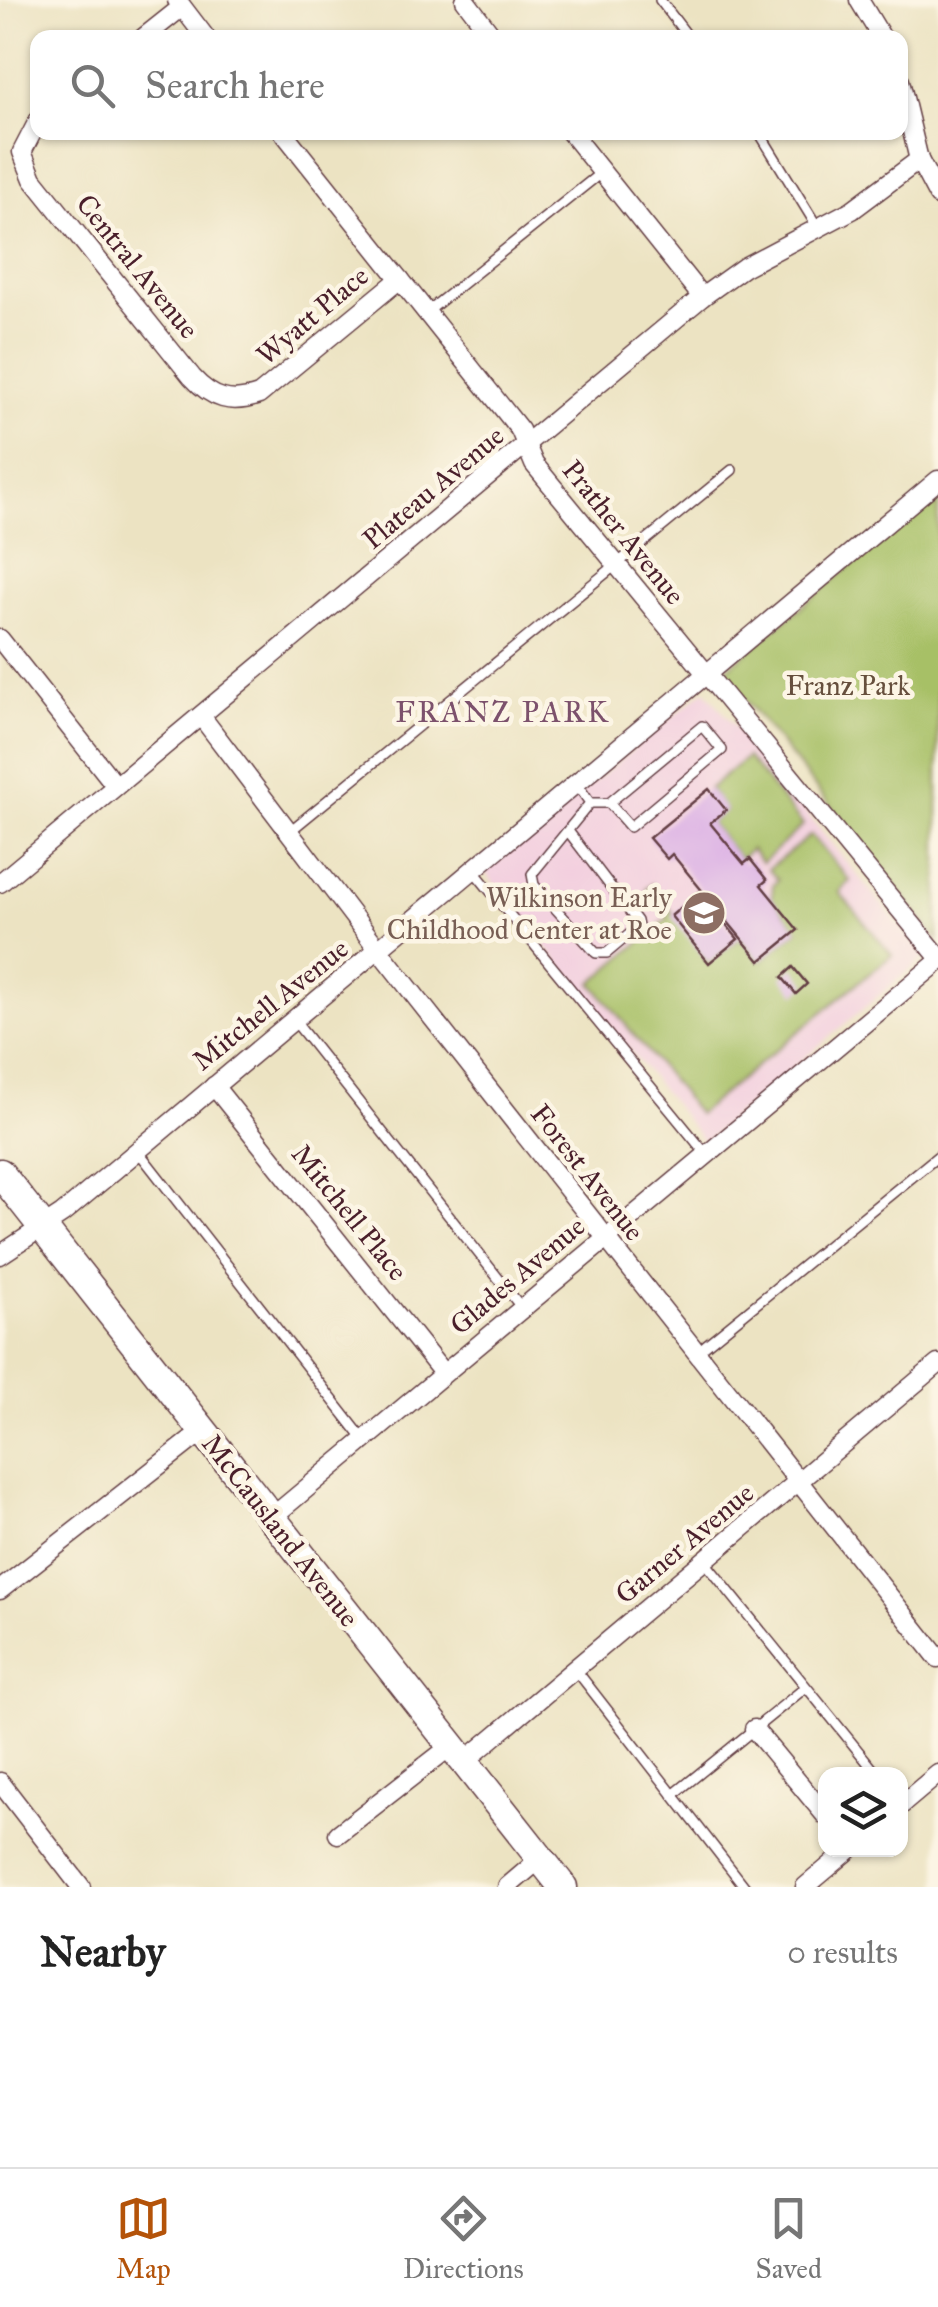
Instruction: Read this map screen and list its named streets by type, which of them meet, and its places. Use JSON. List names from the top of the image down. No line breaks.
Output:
{"streets":{"main road":["McCausland Avenue"],"street":["Central Avenue","Wyatt Place","Plateau Avenue","Prather Avenue","Mitchell Avenue","Forest Avenue","Mitchell Place","Glades Avenue","Garner Avenue"]},"crossings":[["Central Avenue","Wyatt Place"],["Wyatt Place","Prather Avenue"],["Plateau Avenue","Prather Avenue"],["Plateau Avenue","Forest Avenue"],["Prather Avenue","Mitchell Avenue"],["Prather Avenue","Glades Avenue"],["Mitchell Avenue","Forest Avenue"],["Mitchell Avenue","Mitchell Place"],["Mitchell Avenue","McCausland Avenue"],["Forest Avenue","Glades Avenue"],["Forest Avenue","Garner Avenue"],["Mitchell Place","Glades Avenue"],["Glades Avenue","McCausland Avenue"],["McCausland Avenue","Garner Avenue"]],"districts":["FRANZ PARK"],"parks":["Franz Park"],"places":{"school or university":["Wilkinson Early Childhood Center at Roe"]},"page":{"search":"Search here","heading":["Nearby","0 results"],"nav":["Map","Directions","Saved"]}}
